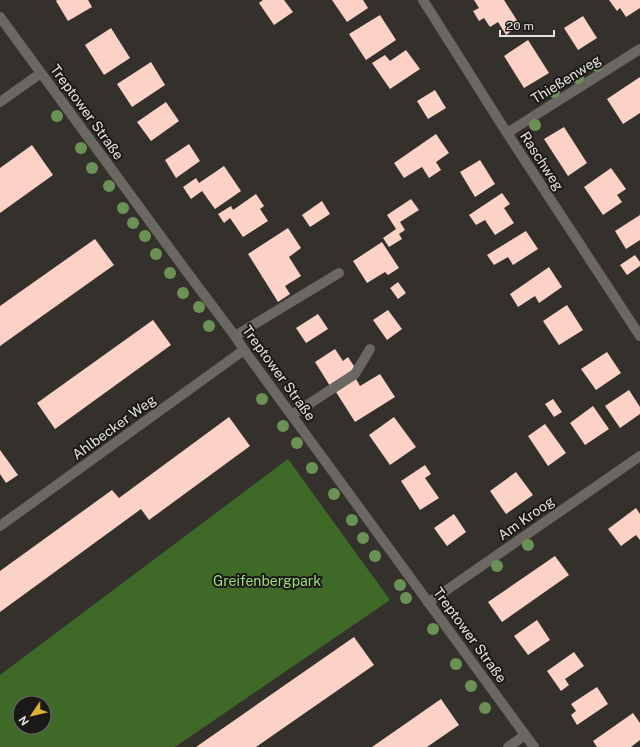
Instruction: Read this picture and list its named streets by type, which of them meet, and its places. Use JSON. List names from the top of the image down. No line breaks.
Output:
{"streets":{"street":["Thießenweg","Treptower Straße","Raschweg","Ahlbecker Weg","Am Kroog"]},"crossings":[["Thießenweg","Raschweg"],["Treptower Straße","Ahlbecker Weg"],["Treptower Straße","Am Kroog"]],"parks":["Greifenbergpark"],"scale_bar":"20 m","north":"bottom left"}
